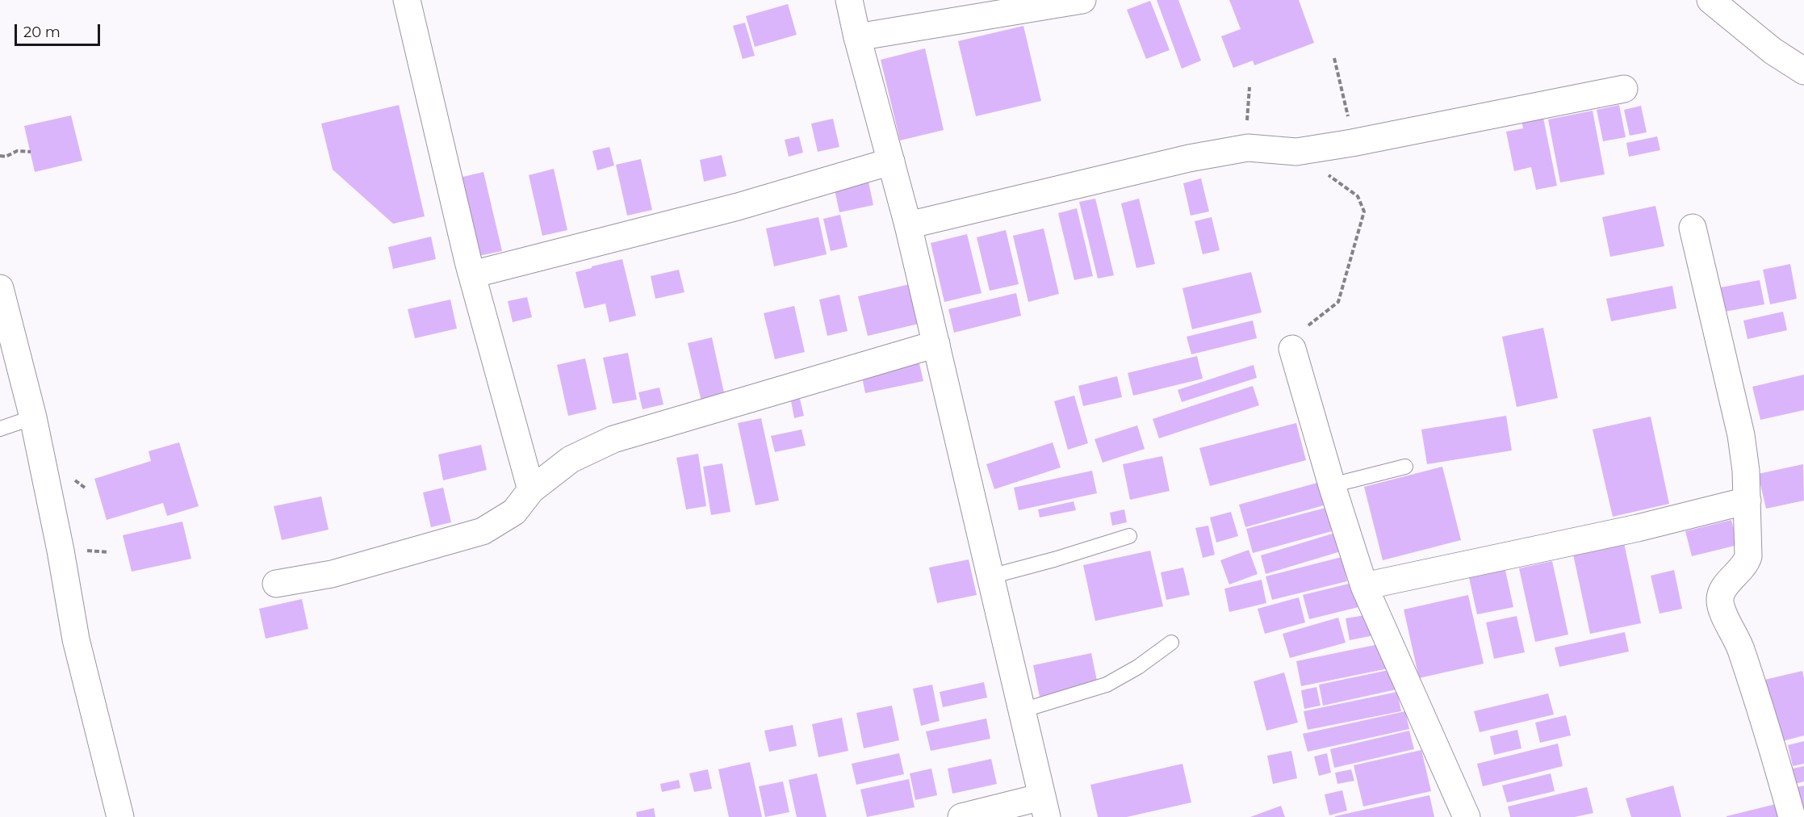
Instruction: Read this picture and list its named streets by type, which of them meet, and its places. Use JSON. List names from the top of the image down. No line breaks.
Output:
{"scale_bar":"20 m"}
